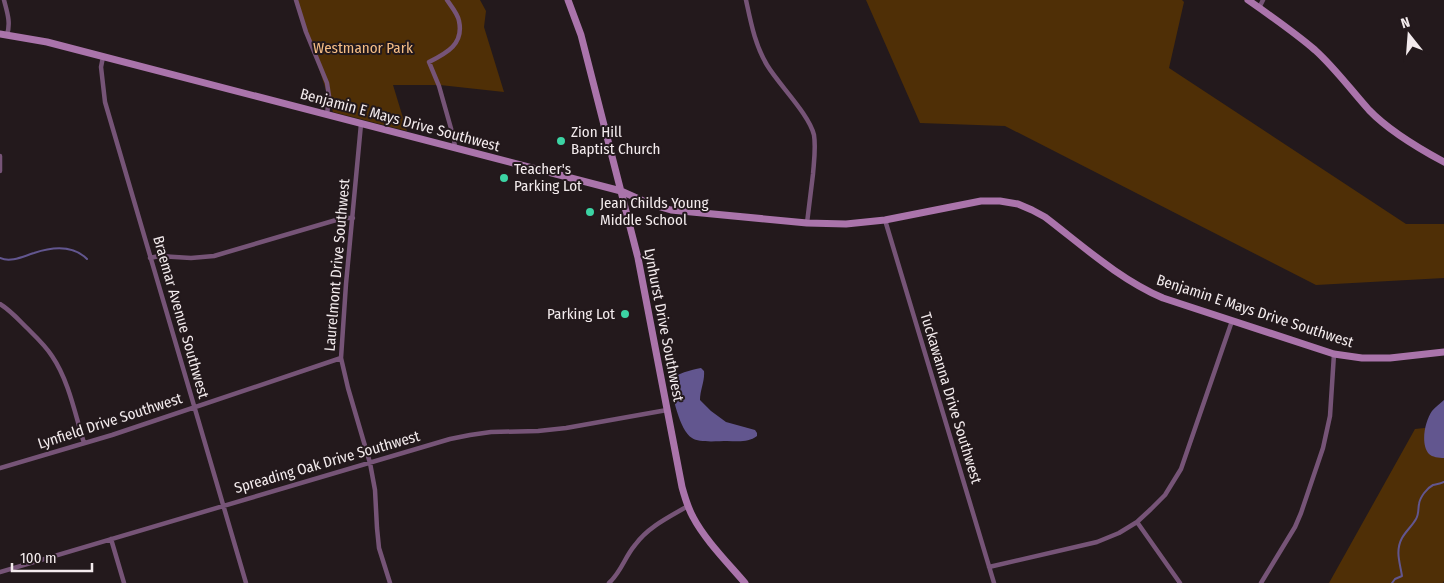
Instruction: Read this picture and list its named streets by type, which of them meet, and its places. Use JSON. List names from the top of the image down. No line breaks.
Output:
{"streets":{"street":["Benjamin E Mays Drive Southwest","Laurelmont Drive Southwest","Braemar Avenue Southwest","Lynhurst Drive Southwest","Tuckawanna Drive Southwest","Lynfield Drive Southwest","Spreading Oak Drive Southwest"]},"crossings":[["Benjamin E Mays Drive Southwest","Laurelmont Drive Southwest"],["Benjamin E Mays Drive Southwest","Braemar Avenue Southwest"],["Benjamin E Mays Drive Southwest","Lynhurst Drive Southwest"],["Benjamin E Mays Drive Southwest","Tuckawanna Drive Southwest"],["Laurelmont Drive Southwest","Lynfield Drive Southwest"],["Laurelmont Drive Southwest","Spreading Oak Drive Southwest"],["Braemar Avenue Southwest","Lynfield Drive Southwest"],["Braemar Avenue Southwest","Spreading Oak Drive Southwest"],["Lynhurst Drive Southwest","Spreading Oak Drive Southwest"]],"parks":["Westmanor Park"],"places":["Zion Hill Baptist Church","Teacher's Parking Lot","Jean Childs Young Middle School","Parking Lot"],"scale_bar":"100 m","north":"top"}
